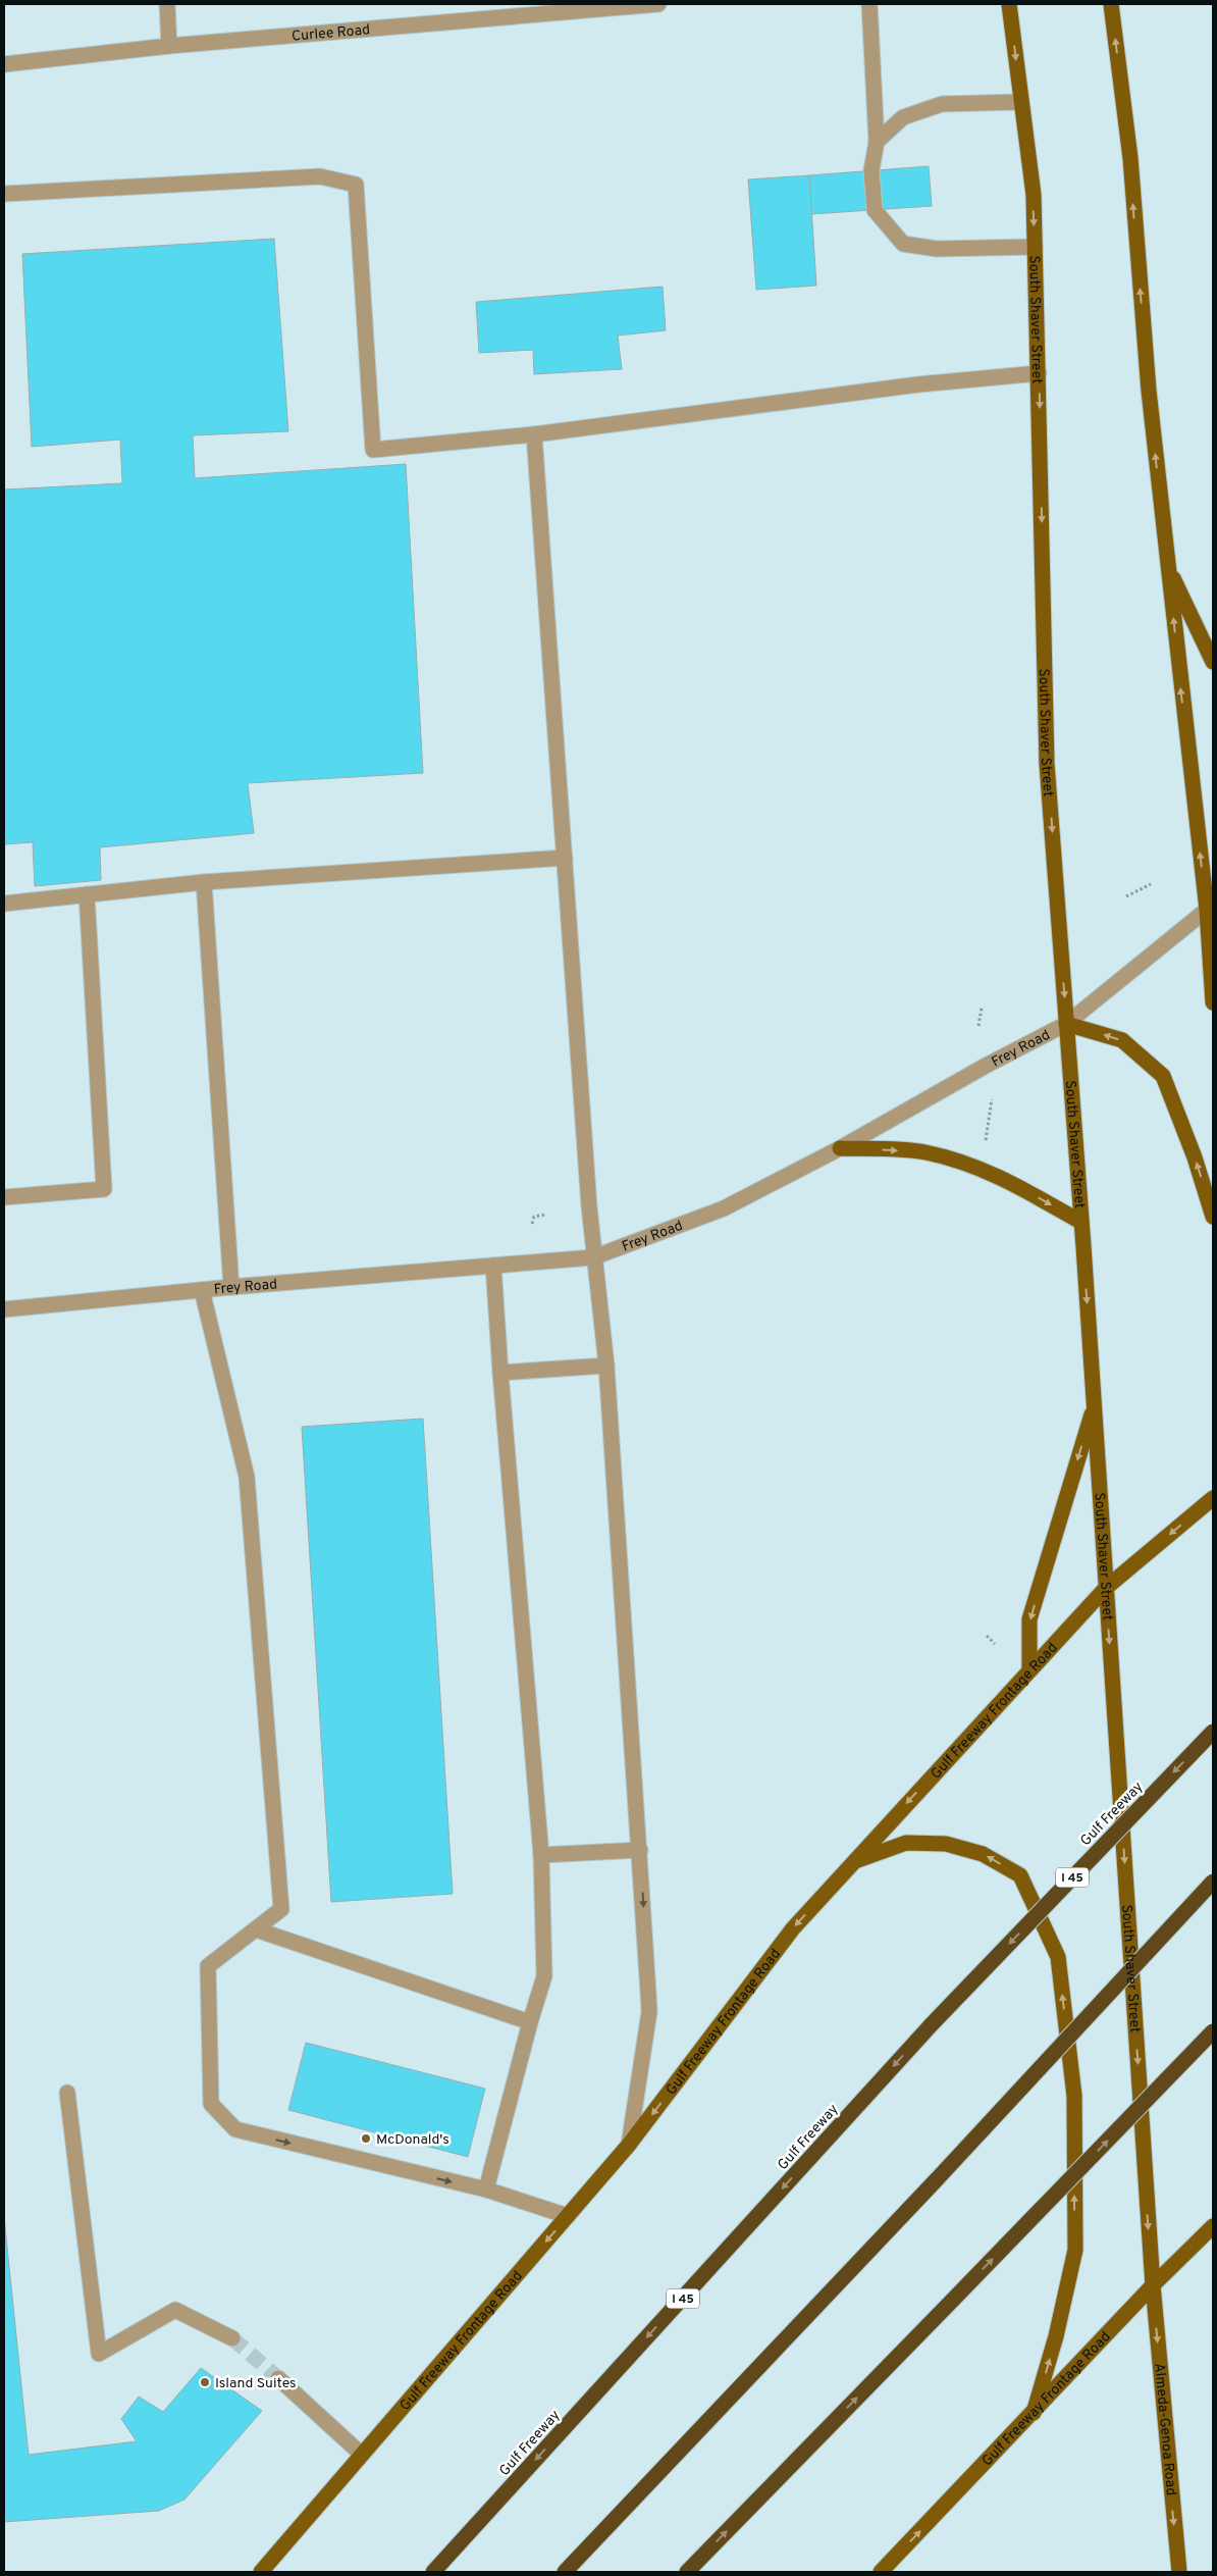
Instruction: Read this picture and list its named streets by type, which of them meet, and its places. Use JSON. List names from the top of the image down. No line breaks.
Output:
{"streets":{"highway":["Gulf Freeway","I 45"],"main road":["South Shaver Street","Gulf Freeway Frontage Road","Almeda-Genoa Road"],"street":["Curlee Road","Frey Road"]},"crossings":[["South Shaver Street","Frey Road"],["South Shaver Street","Gulf Freeway Frontage Road"],["South Shaver Street","Almeda-Genoa Road"],["Gulf Freeway Frontage Road","Almeda-Genoa Road"]],"one_way":["Almeda-Genoa Road"],"places":["McDonald's","Island Suites"]}
